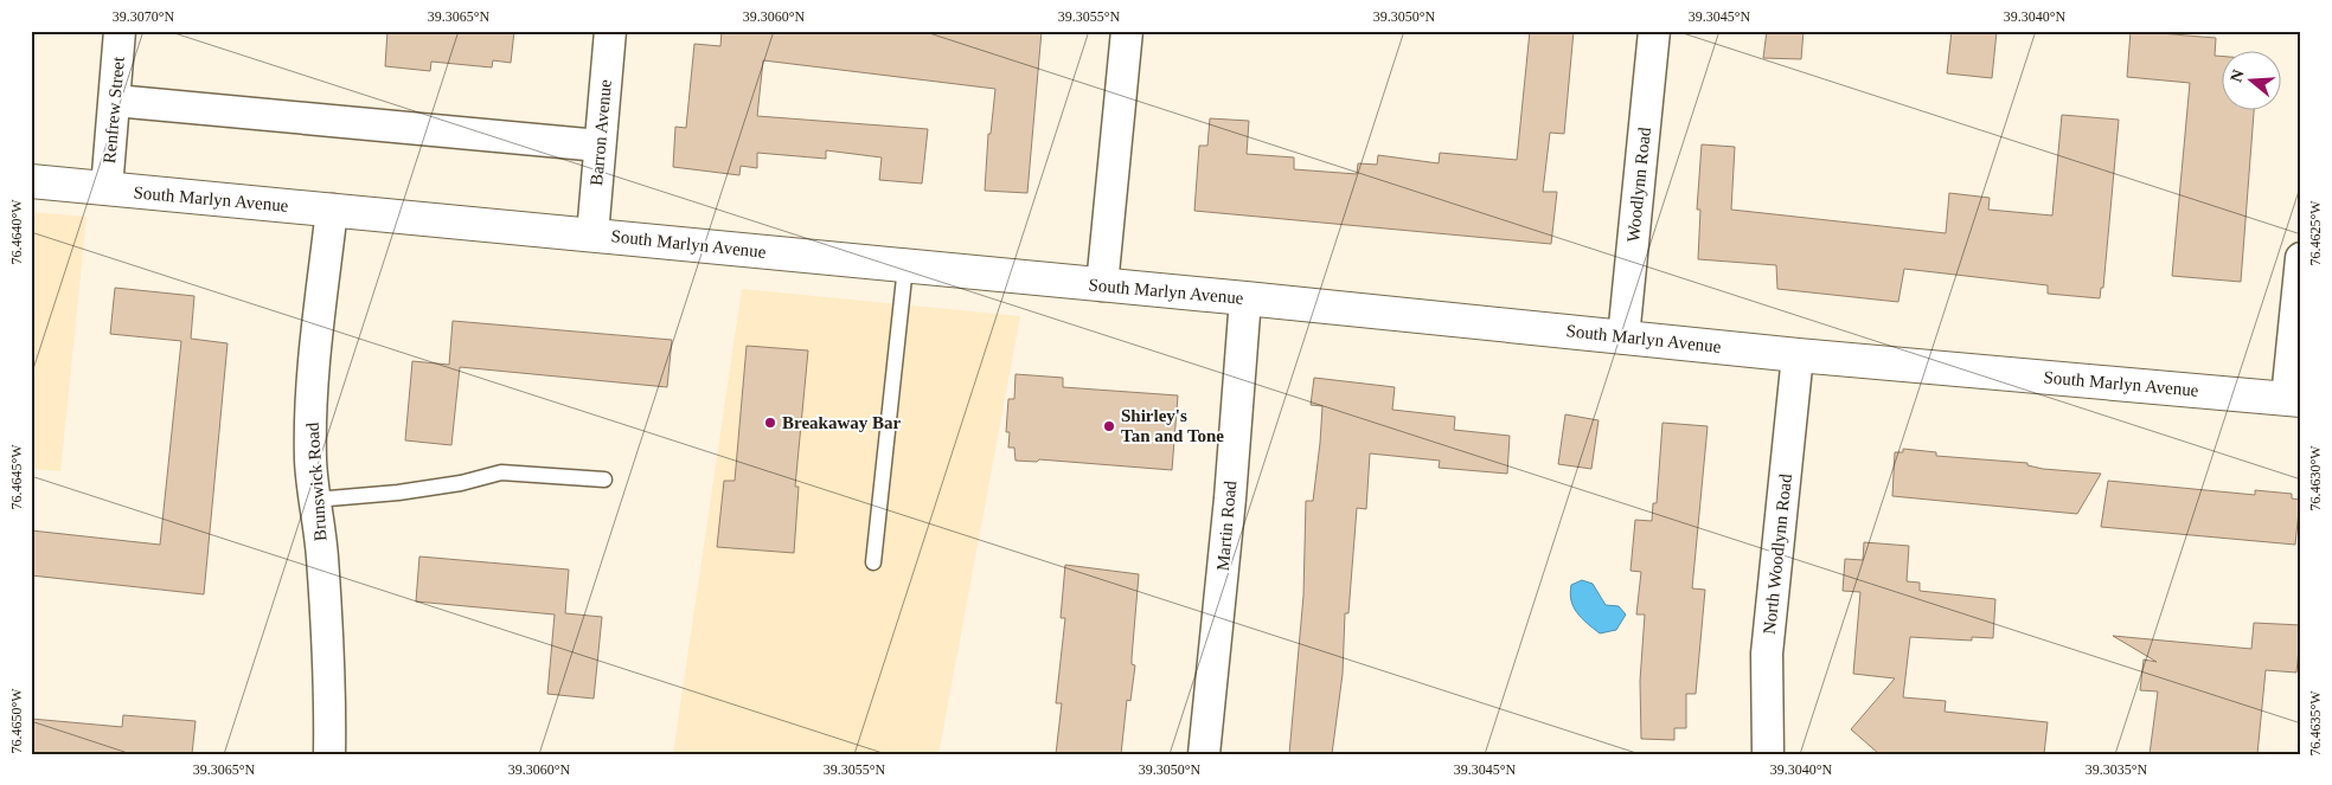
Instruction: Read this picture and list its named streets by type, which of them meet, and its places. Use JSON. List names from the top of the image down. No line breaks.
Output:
{"streets":{"street":["Renfrew Street","Barron Avenue","Woodlynn Road","South Marlyn Avenue","Brunswick Road","Martin Road","North Woodlynn Road"]},"crossings":[["Renfrew Street","South Marlyn Avenue"],["Barron Avenue","South Marlyn Avenue"],["Woodlynn Road","South Marlyn Avenue"],["South Marlyn Avenue","Brunswick Road"],["South Marlyn Avenue","Martin Road"],["South Marlyn Avenue","North Woodlynn Road"]],"places":["Breakaway Bar","Shirley's Tan and Tone"],"north":"left","coordinates":["39.3070°N","39.3065°N","39.3060°N","39.3055°N","39.3050°N","39.3045°N","39.3040°N","76.4640°W","76.4625°W","76.4645°W","76.4630°W","76.4650°W","76.4635°W","39.3035°N"]}
